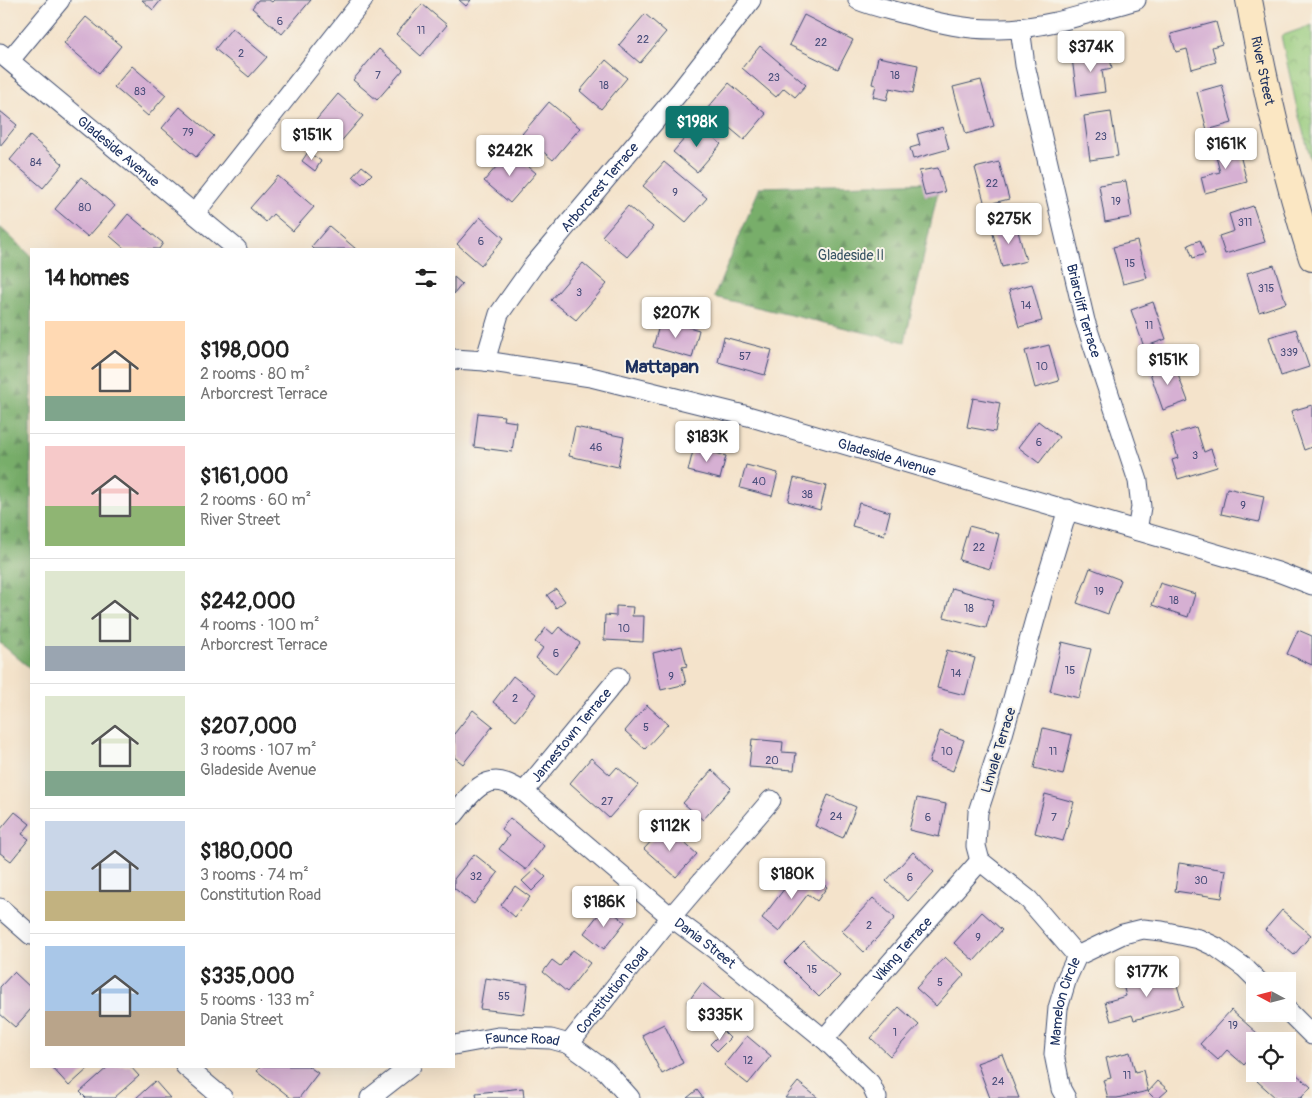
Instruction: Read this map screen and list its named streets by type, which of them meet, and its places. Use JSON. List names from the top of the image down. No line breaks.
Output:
{"streets":{"main road":["River Street"],"street":["Gladeside Avenue","Arborcrest Terrace","Briarcliff Terrace","Jamestown Terrace","Linvale Terrace","Dania Street","Viking Terrace","Constitution Road","Mamelon Circle","Faunce Road"]},"crossings":[["Gladeside Avenue","Arborcrest Terrace"],["Gladeside Avenue","Briarcliff Terrace"],["Gladeside Avenue","Linvale Terrace"],["Jamestown Terrace","Dania Street"],["Linvale Terrace","Viking Terrace"],["Dania Street","Viking Terrace"],["Dania Street","Constitution Road"],["Constitution Road","Faunce Road"]],"districts":["Mattapan"],"parks":["Gladeside II"],"house_numbers":["6","11","22","22","2","7","18","23","18","83","79","23","84","22","9","19","80","311","6","15","315","3","14","11","339","57","10","6","46","3","40","38","9","22","19","18","18","10","6","15","14","9","2","5","10","11","20","27","24","6","7","32","6","30","2","9","15","5","55","19","1","12","11","24"],"north":"left","page":{"price":["$374K","$198K","$151K","$161K","$242K","$275K","$207K","$151K","$183K","$112K","$180K","$186K","$177K","$335K"],"heading":"14 homes","list":[{"name":"$198,000","note":"2 rooms · 80 m² · Arborcrest Terrace"},{"name":"$161,000","note":"2 rooms · 60 m² · River Street"},{"name":"$242,000","note":"4 rooms · 100 m² · Arborcrest Terrace"},{"name":"$207,000","note":"3 rooms · 107 m² · Gladeside Avenue"},{"name":"$180,000","note":"3 rooms · 74 m² · Constitution Road"},{"name":"$335,000","note":"5 rooms · 133 m² · Dania Street"}]}}
